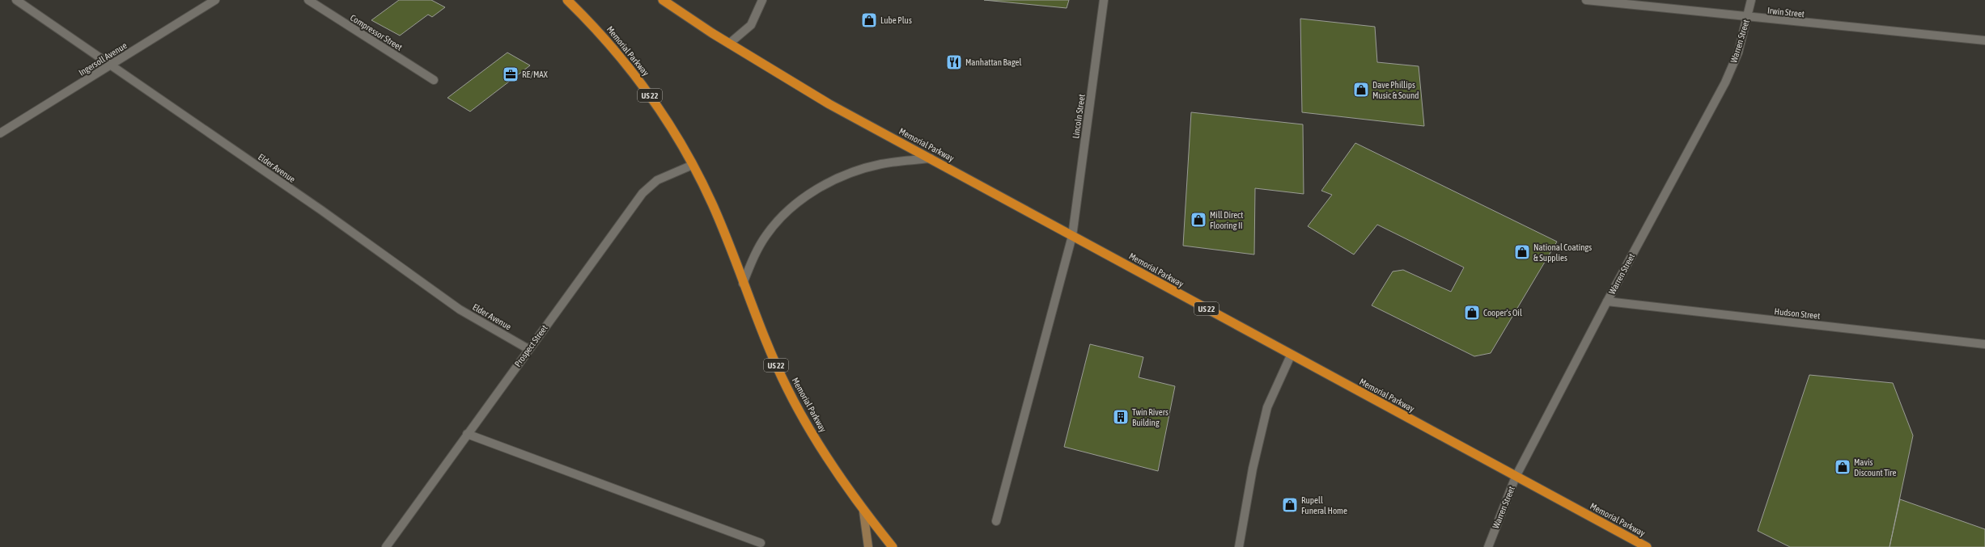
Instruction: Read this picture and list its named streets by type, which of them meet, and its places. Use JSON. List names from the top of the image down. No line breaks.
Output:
{"streets":{"highway":["Memorial Parkway","US 22"],"street":["Irwin Street","Compressor Street","Warren Street","Ingersoll Avenue","Lincoln Street","Elder Avenue","Hudson Street","Prospect Street"]},"crossings":[["Irwin Street","Warren Street"],["Warren Street","Memorial Parkway"],["Warren Street","Hudson Street"],["Memorial Parkway","Lincoln Street"],["Memorial Parkway","Prospect Street"],["Ingersoll Avenue","Elder Avenue"],["Elder Avenue","Prospect Street"]],"places":{"shop":["Lube Plus","Dave Phillips Music & Sound","Mill Direct Flooring II","National Coatings & Supplies","Cooper's Oil","Mavis Discount Tire","Rupell Funeral Home"],"restaurant":["Manhattan Bagel"],"office":["RE/MAX"],"building":["Twin Rivers Building"]}}
